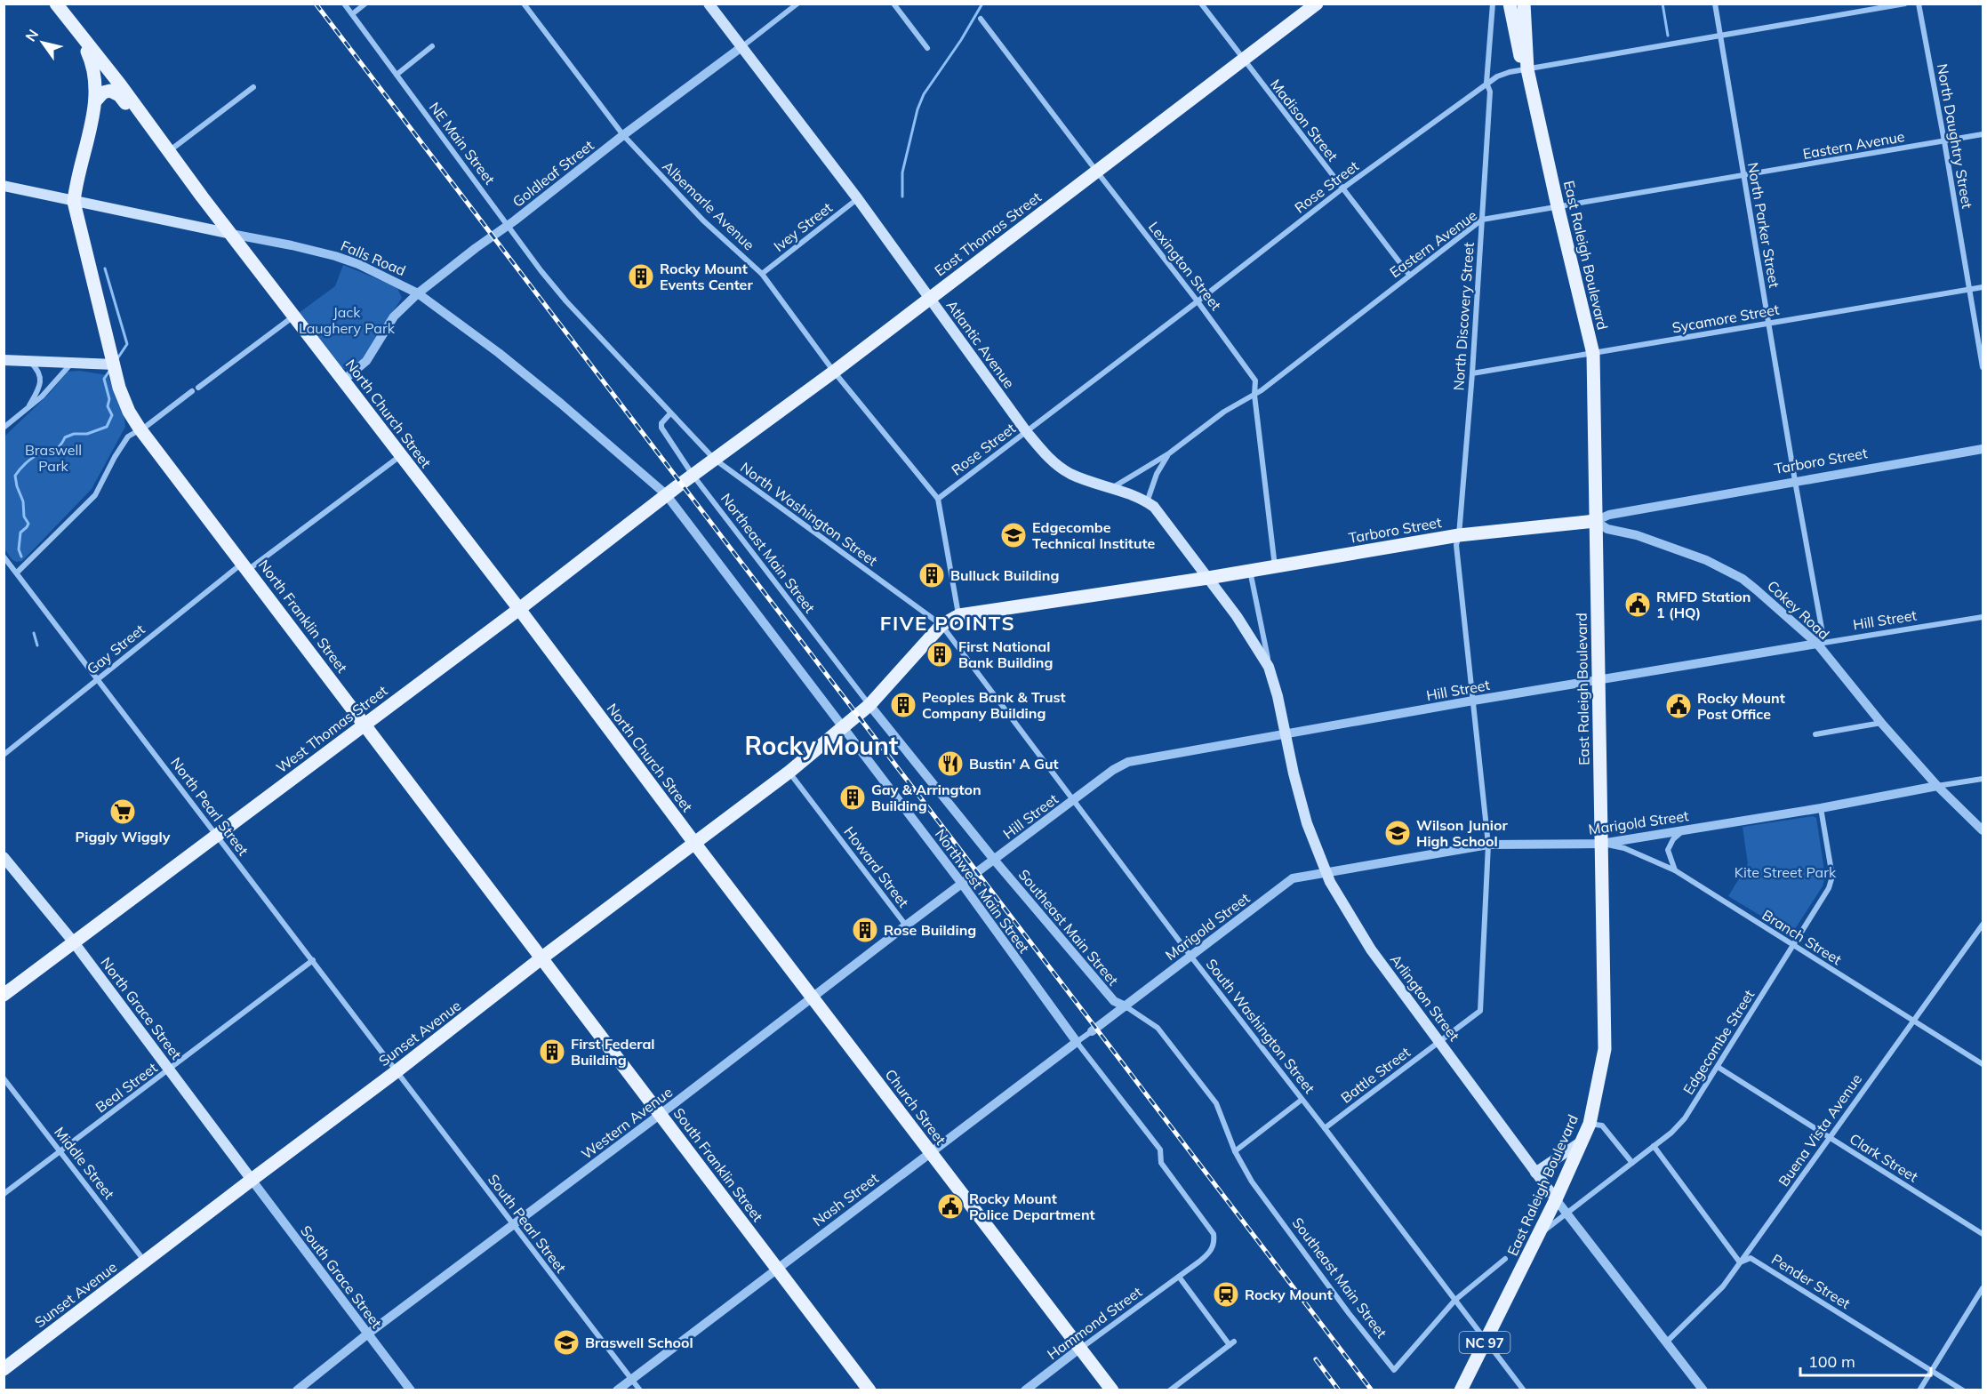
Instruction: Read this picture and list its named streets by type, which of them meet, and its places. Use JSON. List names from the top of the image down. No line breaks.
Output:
{"streets":{"main road":["East Thomas Street","East Raleigh Boulevard","Falls Road","Atlantic Avenue","North Church Street","Tarboro Street","North Franklin Street","West Thomas Street","Arlington Street","North Grace Street","Sunset Avenue","Church Street","South Franklin Street","NC 97"],"street":["Madison Street","North Daughtry Street","NE Main Street","Eastern Avenue","Goldleaf Street","Rose Street","Albemarle Avenue","North Parker Street","Ivey Street","Lexington Street","North Discovery Street","Sycamore Street","North Washington Street","Northeast Main Street","Cokey Road","Hill Street","Gay Street","North Pearl Street","Marigold Street","Howard Street","Northwest Main Street","Southeast Main Street","Branch Street","South Washington Street","Edgecombe Street","Battle Street","Beal Street","Western Avenue","Buena Vista Avenue","Clark Street","Middle Street","Nash Street","South Pearl Street","South Grace Street","Pender Street","Hammond Street"]},"crossings":[["Madison Street","Eastern Avenue"],["Madison Street","Rose Street"],["Madison Street","East Thomas Street"],["North Daughtry Street","Eastern Avenue"],["North Daughtry Street","Sycamore Street"],["NE Main Street","Goldleaf Street"],["NE Main Street","North Washington Street"],["NE Main Street","Northeast Main Street"],["Eastern Avenue","North Parker Street"],["Eastern Avenue","East Raleigh Boulevard"],["Eastern Avenue","Lexington Street"],["Eastern Avenue","North Discovery Street"],["Eastern Avenue","Atlantic Avenue"],["Goldleaf Street","Albemarle Avenue"],["Goldleaf Street","Falls Road"],["Goldleaf Street","Atlantic Avenue"],["Goldleaf Street","North Church Street"],["Rose Street","Albemarle Avenue"],["Rose Street","North Parker Street"],["Rose Street","East Raleigh Boulevard"],["Rose Street","Lexington Street"],["Rose Street","North Discovery Street"],["Rose Street","Atlantic Avenue"],["Albemarle Avenue","Ivey Street"],["Albemarle Avenue","East Thomas Street"],["North Parker Street","Sycamore Street"],["North Parker Street","Tarboro Street"],["North Parker Street","Cokey Road"],["North Parker Street","Hill Street"],["Ivey Street","Atlantic Avenue"],["East Thomas Street","Lexington Street"],["East Thomas Street","Atlantic Avenue"],["East Thomas Street","North Washington Street"],["East Thomas Street","Northeast Main Street"],["East Thomas Street","West Thomas Street"],["East Raleigh Boulevard","Sycamore Street"],["East Raleigh Boulevard","Tarboro Street"],["East Raleigh Boulevard","Cokey Road"],["East Raleigh Boulevard","Hill Street"],["East Raleigh Boulevard","Marigold Street"],["East Raleigh Boulevard","Branch Street"],["East Raleigh Boulevard","Arlington Street"],["East Raleigh Boulevard","Edgecombe Street"],["Falls Road","North Church Street"],["Falls Road","North Franklin Street"],["Falls Road","West Thomas Street"],["Falls Road","Northwest Main Street"],["Lexington Street","Tarboro Street"],["North Discovery Street","Sycamore Street"],["North Discovery Street","Tarboro Street"],["North Discovery Street","Hill Street"],["North Discovery Street","Marigold Street"],["North Discovery Street","Battle Street"],["Atlantic Avenue","Tarboro Street"],["Atlantic Avenue","Arlington Street"],["North Church Street","Gay Street"],["North Church Street","West Thomas Street"],["North Church Street","Sunset Avenue"],["North Church Street","Church Street"],["Tarboro Street","North Washington Street"],["Tarboro Street","Northeast Main Street"],["Tarboro Street","Cokey Road"],["Tarboro Street","Northwest Main Street"],["Tarboro Street","Southeast Main Street"],["Tarboro Street","Arlington Street"],["Tarboro Street","South Washington Street"],["Tarboro Street","Sunset Avenue"],["North Washington Street","Northeast Main Street"],["North Washington Street","South Washington Street"],["Northeast Main Street","Southeast Main Street"],["Cokey Road","Hill Street"],["Cokey Road","Marigold Street"],["North Franklin Street","Gay Street"],["North Franklin Street","West Thomas Street"],["North Franklin Street","Sunset Avenue"],["North Franklin Street","South Franklin Street"],["Hill Street","Southeast Main Street"],["Hill Street","Arlington Street"],["Hill Street","South Washington Street"],["Hill Street","Western Avenue"],["Gay Street","North Pearl Street"],["West Thomas Street","North Pearl Street"],["West Thomas Street","Northwest Main Street"],["West Thomas Street","North Grace Street"],["North Pearl Street","Sunset Avenue"],["North Pearl Street","Beal Street"],["North Pearl Street","South Pearl Street"],["Marigold Street","Southeast Main Street"],["Marigold Street","Branch Street"],["Marigold Street","Arlington Street"],["Marigold Street","South Washington Street"],["Marigold Street","Edgecombe Street"],["Marigold Street","Battle Street"],["Marigold Street","Nash Street"],["Howard Street","Sunset Avenue"],["Howard Street","Western Avenue"],["Northwest Main Street","Sunset Avenue"],["Northwest Main Street","Western Avenue"],["Northwest Main Street","Nash Street"],["Northwest Main Street","Hammond Street"],["Southeast Main Street","South Washington Street"],["Branch Street","Edgecombe Street"],["Branch Street","Buena Vista Avenue"],["Arlington Street","Edgecombe Street"],["Arlington Street","Battle Street"],["Arlington Street","Buena Vista Avenue"],["North Grace Street","Sunset Avenue"],["North Grace Street","Beal Street"],["North Grace Street","South Grace Street"],["South Washington Street","Battle Street"],["Sunset Avenue","Church Street"],["Sunset Avenue","Middle Street"],["Sunset Avenue","South Franklin Street"],["Sunset Avenue","South Pearl Street"],["Sunset Avenue","South Grace Street"],["Edgecombe Street","Clark Street"],["Beal Street","Middle Street"],["Church Street","Western Avenue"],["Church Street","Nash Street"],["Church Street","Hammond Street"],["Western Avenue","South Franklin Street"],["Western Avenue","South Pearl Street"],["Western Avenue","South Grace Street"],["Buena Vista Avenue","Clark Street"],["Buena Vista Avenue","Pender Street"],["South Franklin Street","Nash Street"],["Nash Street","South Pearl Street"]],"districts":["FIVE POINTS","Rocky Mount"],"parks":["Jack Laughery Park","Braswell Park","Kite Street Park"],"places":{"building":["Rocky Mount Events Center","Bulluck Building","First National Bank Building","Peoples Bank & Trust Company Building","Gay & Arrington Building","Rose Building","First Federal Building"],"school or university":["Edgecombe Technical Institute","Wilson Junior High School","Braswell School"],"public building":["RMFD Station 1 (HQ)","Rocky Mount Post Office","Rocky Mount Police Department"],"restaurant":["Bustin' A Gut"],"supermarket":["Piggly Wiggly"],"station":["Rocky Mount"]},"scale_bar":"100 m","north":"top left"}
